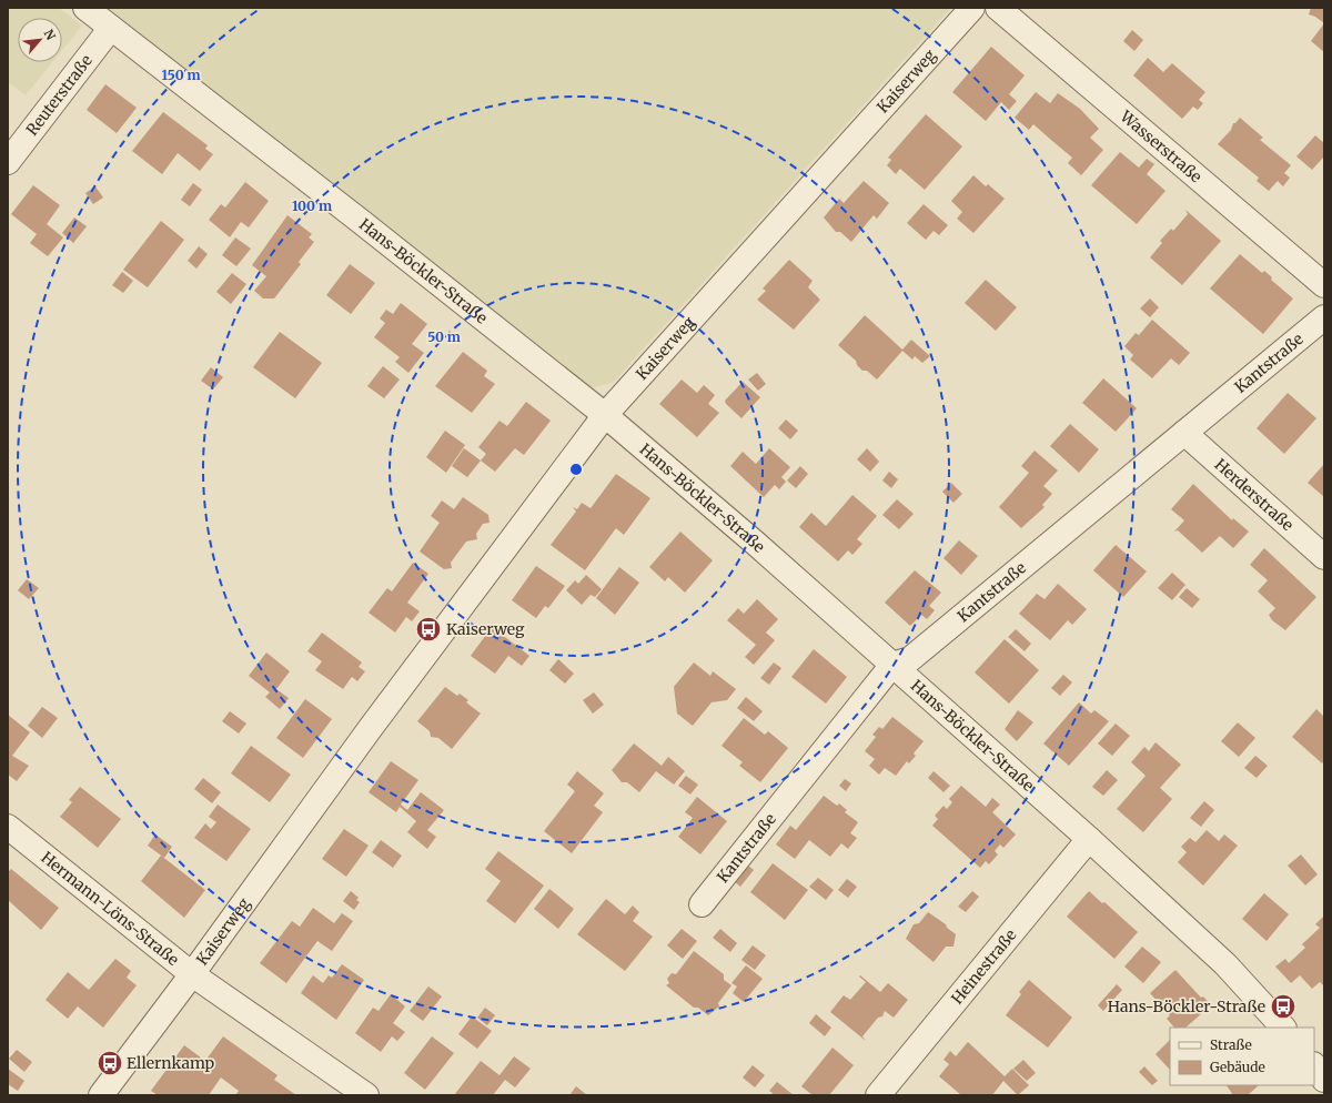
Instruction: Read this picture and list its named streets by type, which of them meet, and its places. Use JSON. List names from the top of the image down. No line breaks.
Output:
{"streets":{"street":["Kaiserweg","Reuterstraße","Wasserstraße","Hans-Böckler-Straße","Kantstraße","Herderstraße","Hermann-Löns-Straße","Heinestraße"]},"crossings":[["Kaiserweg","Hans-Böckler-Straße"],["Kaiserweg","Hermann-Löns-Straße"],["Reuterstraße","Hans-Böckler-Straße"],["Hans-Böckler-Straße","Kantstraße"],["Hans-Böckler-Straße","Heinestraße"],["Kantstraße","Herderstraße"]],"places":{"bus stop":["Kaiserweg","Hans-Böckler-Straße","Ellernkamp"]},"legend":["Straße","Gebäude"],"north":"top right","rings":["150 m","100 m","50 m"]}
